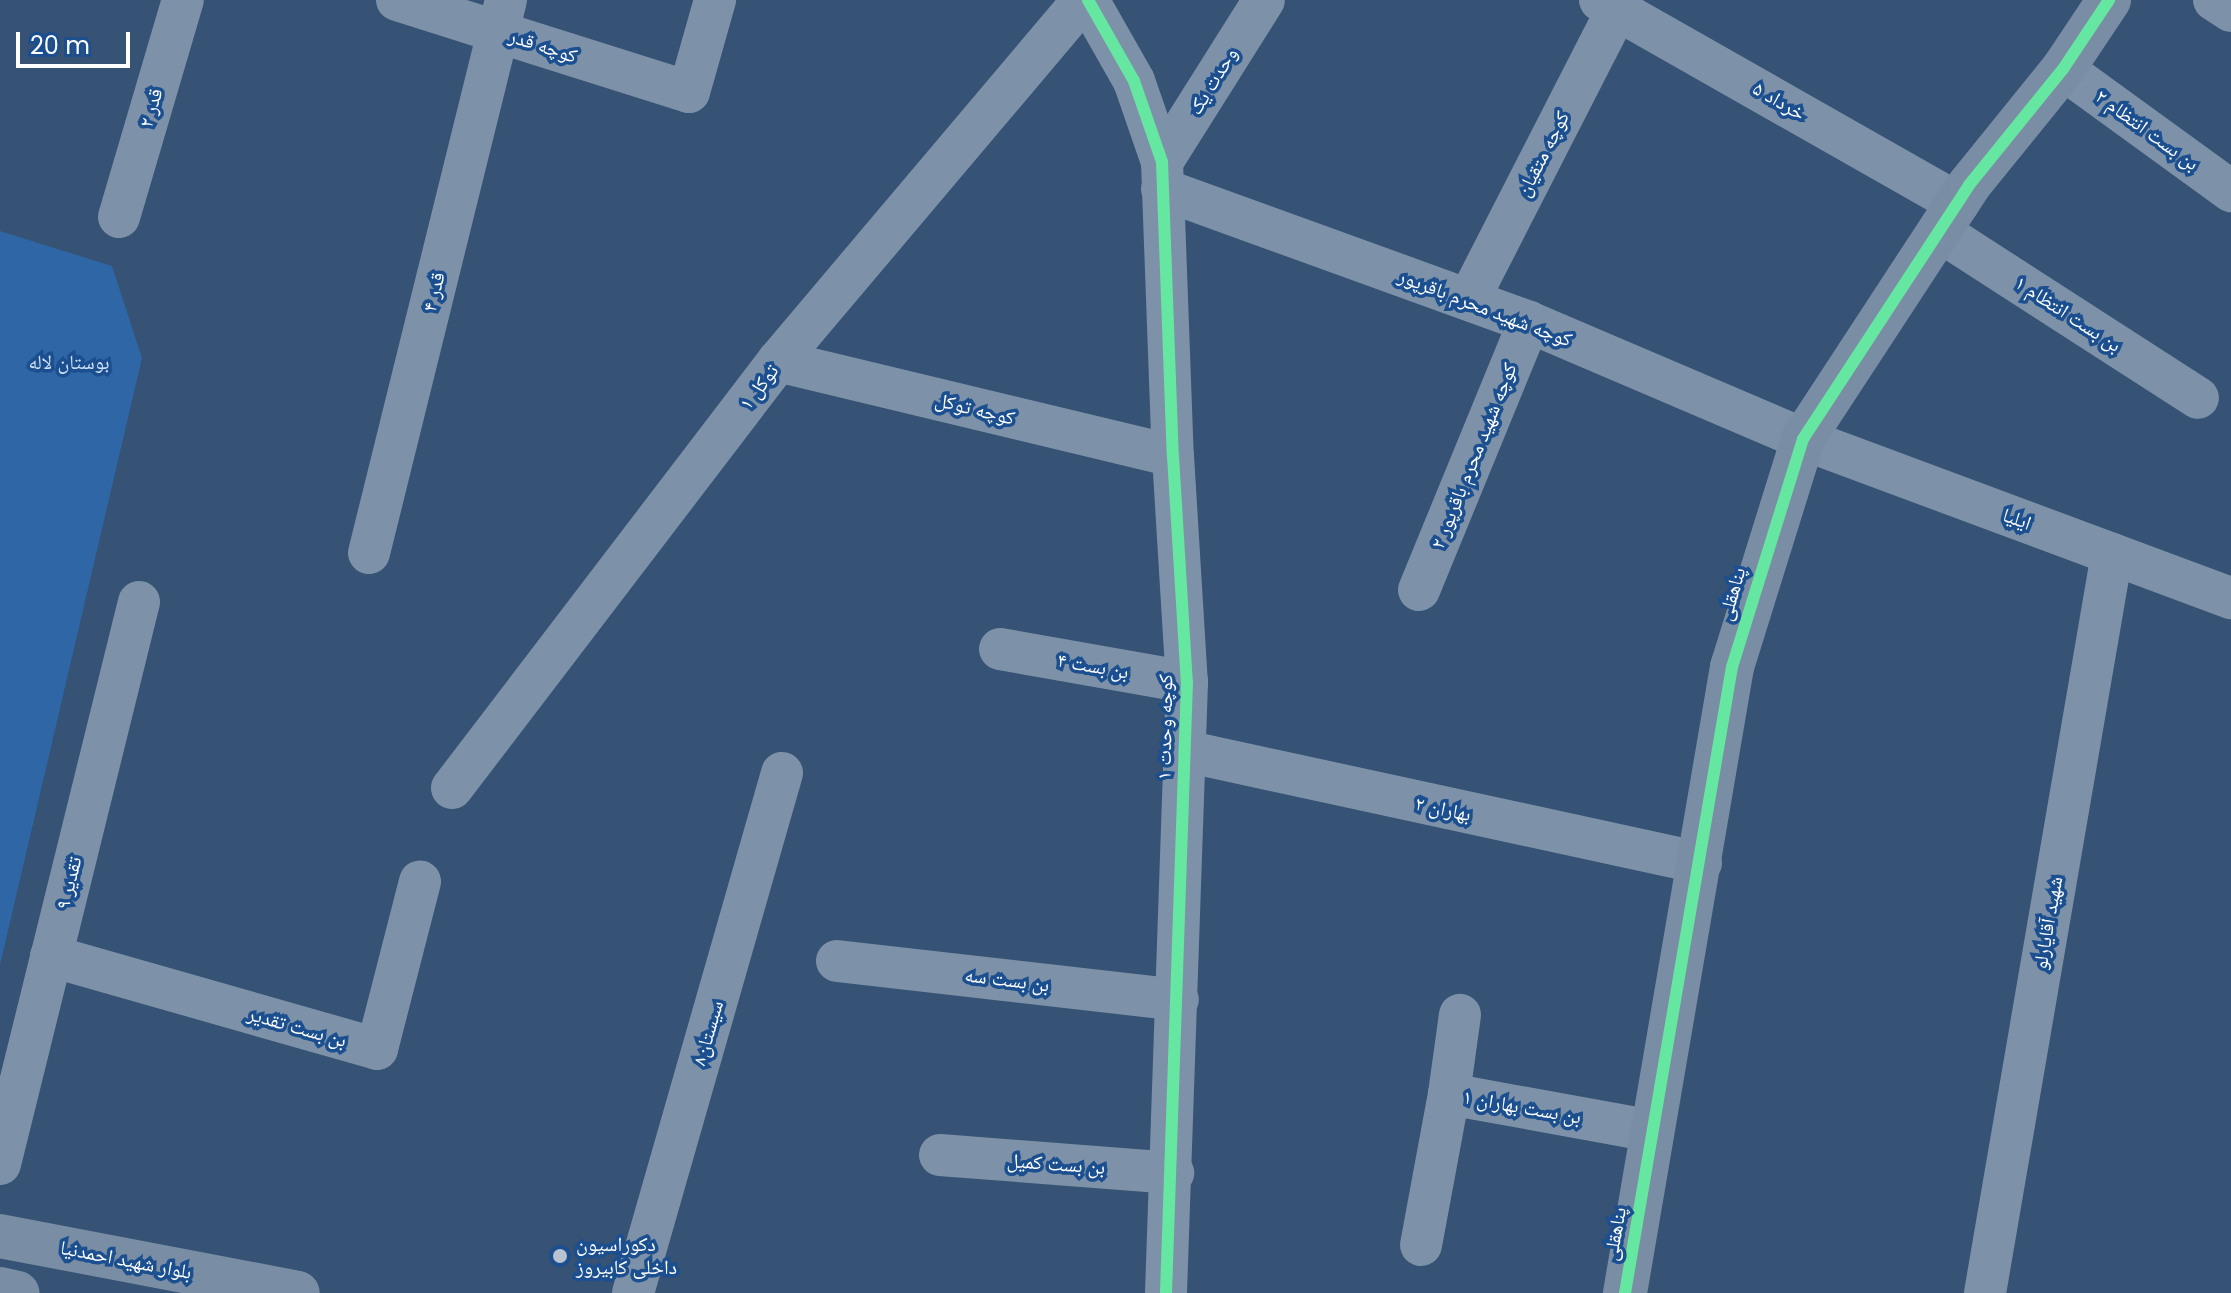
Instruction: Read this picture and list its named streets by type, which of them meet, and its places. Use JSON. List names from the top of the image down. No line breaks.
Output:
{"streets":{"street":["کوچه قدر","وحدت یک","خرداد ۵","قدر ۲","بن بست انتظام ۲","کوچه متقیان","قدر ۴","کوچه شهید محرم باقرپور","بن بست انتظام ۱","توکل ۱","کوچه توکل","کوچه شهید محرم باقرپور ۲","ایلیا","پناهقلی","بن بست ۴","کوچه وحدت ۱","بهاران ۲","۹ تقدیر","شهید آقایارلو","بن بست سه","بن بست تقدیر","سیستان۸","بن بست بهاران ۱","بن بست کمیل","بلوار شهید احمدنیا"]},"crossings":[["کوچه قدر","قدر ۴"],["وحدت یک","کوچه شهید محرم باقرپور"],["وحدت یک","کوچه وحدت ۱"],["خرداد ۵","کوچه متقیان"],["خرداد ۵","بن بست انتظام ۱"],["خرداد ۵","پناهقلی"],["بن بست انتظام ۲","پناهقلی"],["کوچه متقیان","کوچه شهید محرم باقرپور"],["کوچه شهید محرم باقرپور","کوچه شهید محرم باقرپور ۲"],["کوچه شهید محرم باقرپور","ایلیا"],["کوچه شهید محرم باقرپور","پناهقلی"],["کوچه شهید محرم باقرپور","کوچه وحدت ۱"],["بن بست انتظام ۱","پناهقلی"],["توکل ۱","کوچه توکل"],["توکل ۱","کوچه وحدت ۱"],["کوچه توکل","کوچه وحدت ۱"],["ایلیا","پناهقلی"],["ایلیا","شهید آقایارلو"],["پناهقلی","بهاران ۲"],["پناهقلی","بن بست بهاران ۱"],["بن بست ۴","کوچه وحدت ۱"],["کوچه وحدت ۱","بهاران ۲"],["کوچه وحدت ۱","بن بست سه"],["کوچه وحدت ۱","بن بست کمیل"],["۹ تقدیر","بن بست تقدیر"]],"parks":["بوستان لاله"],"places":["دکوراسیون داخلی کابیروز"],"scale_bar":"20 m"}
